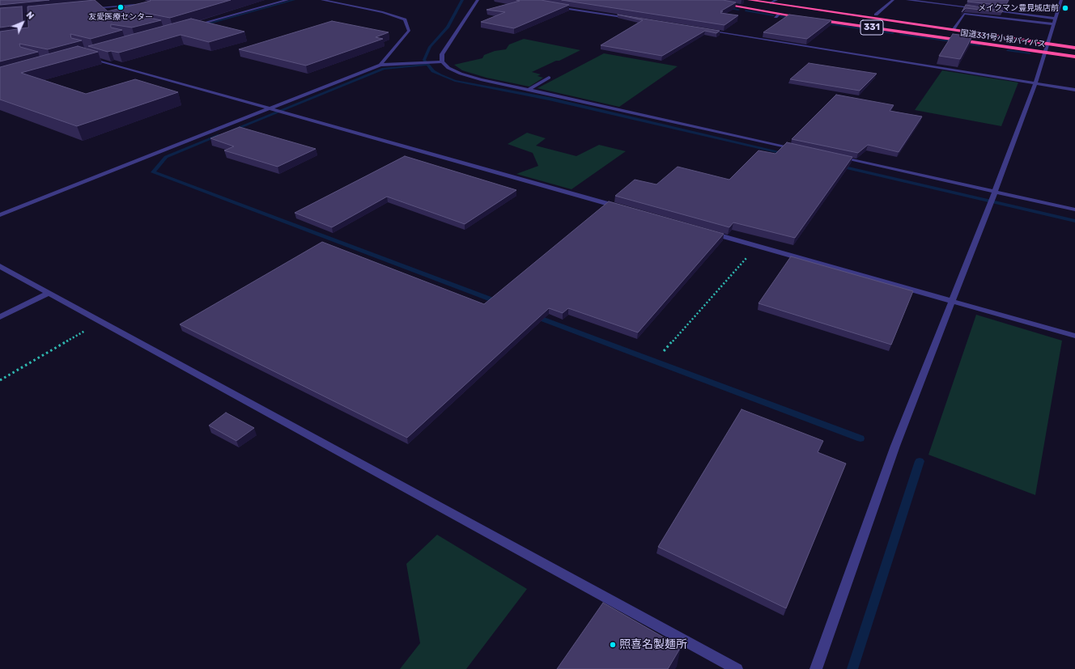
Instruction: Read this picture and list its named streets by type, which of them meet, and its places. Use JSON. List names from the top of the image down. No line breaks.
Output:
{"streets":{"highway":["331","国道331号小禄バイパス"]},"places":["友愛医療センター","メイクマン豊見城店前","照喜名製麺所"],"north":"top right"}
